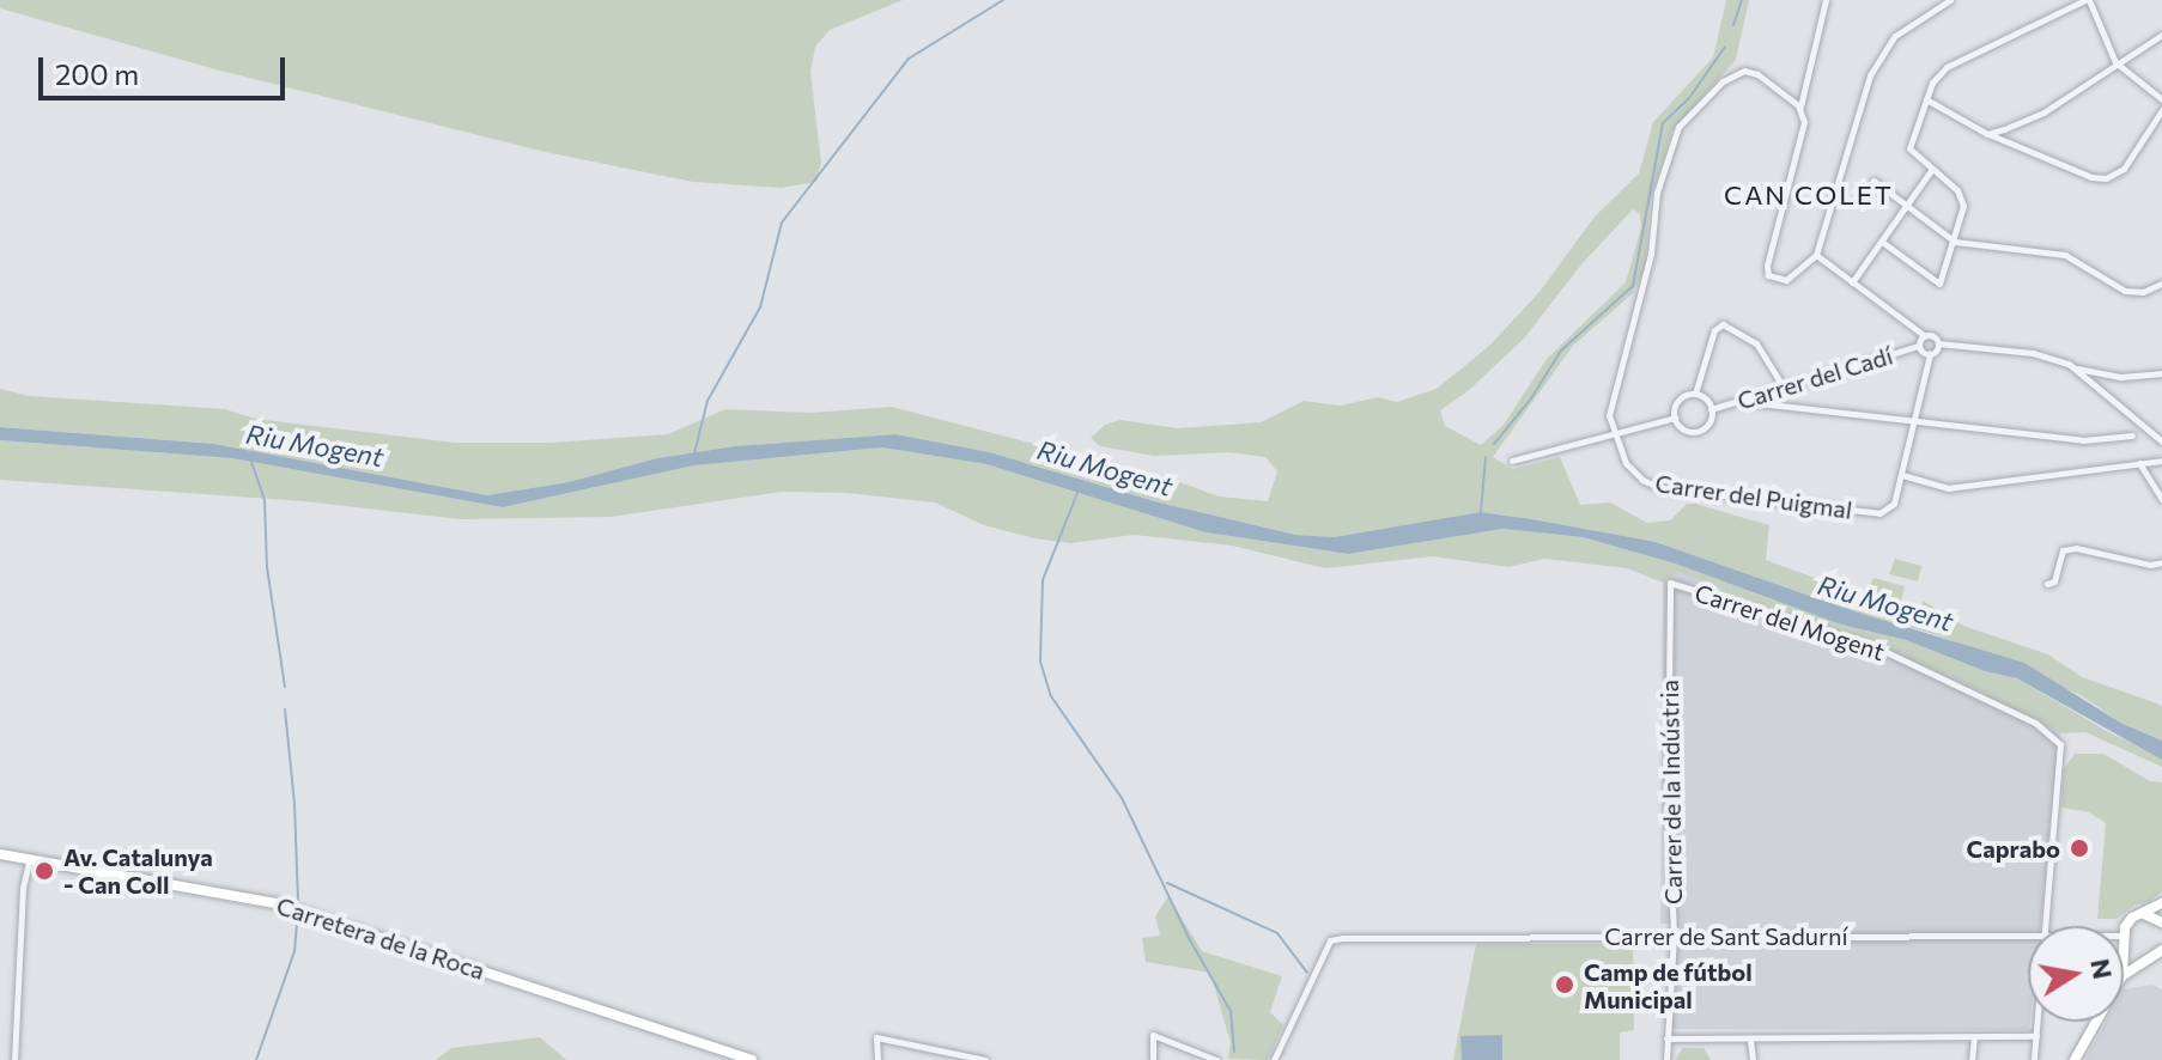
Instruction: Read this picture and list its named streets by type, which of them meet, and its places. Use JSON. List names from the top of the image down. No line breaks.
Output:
{"streets":{"street":["Carrer del Cadí","Carrer del Puigmal","Carrer del Mogent","Carrer de la Indústria","Carrer de Sant Sadurní","Carretera de la Roca"]},"crossings":[["Carrer del Mogent","Carrer de la Indústria"],["Carrer de la Indústria","Carrer de Sant Sadurní"]],"districts":["CAN COLET"],"water":["Riu Mogent"],"places":["Caprabo","Av. Catalunya - Can Coll","Camp de fútbol Municipal"],"scale_bar":"200 m","north":"right"}
